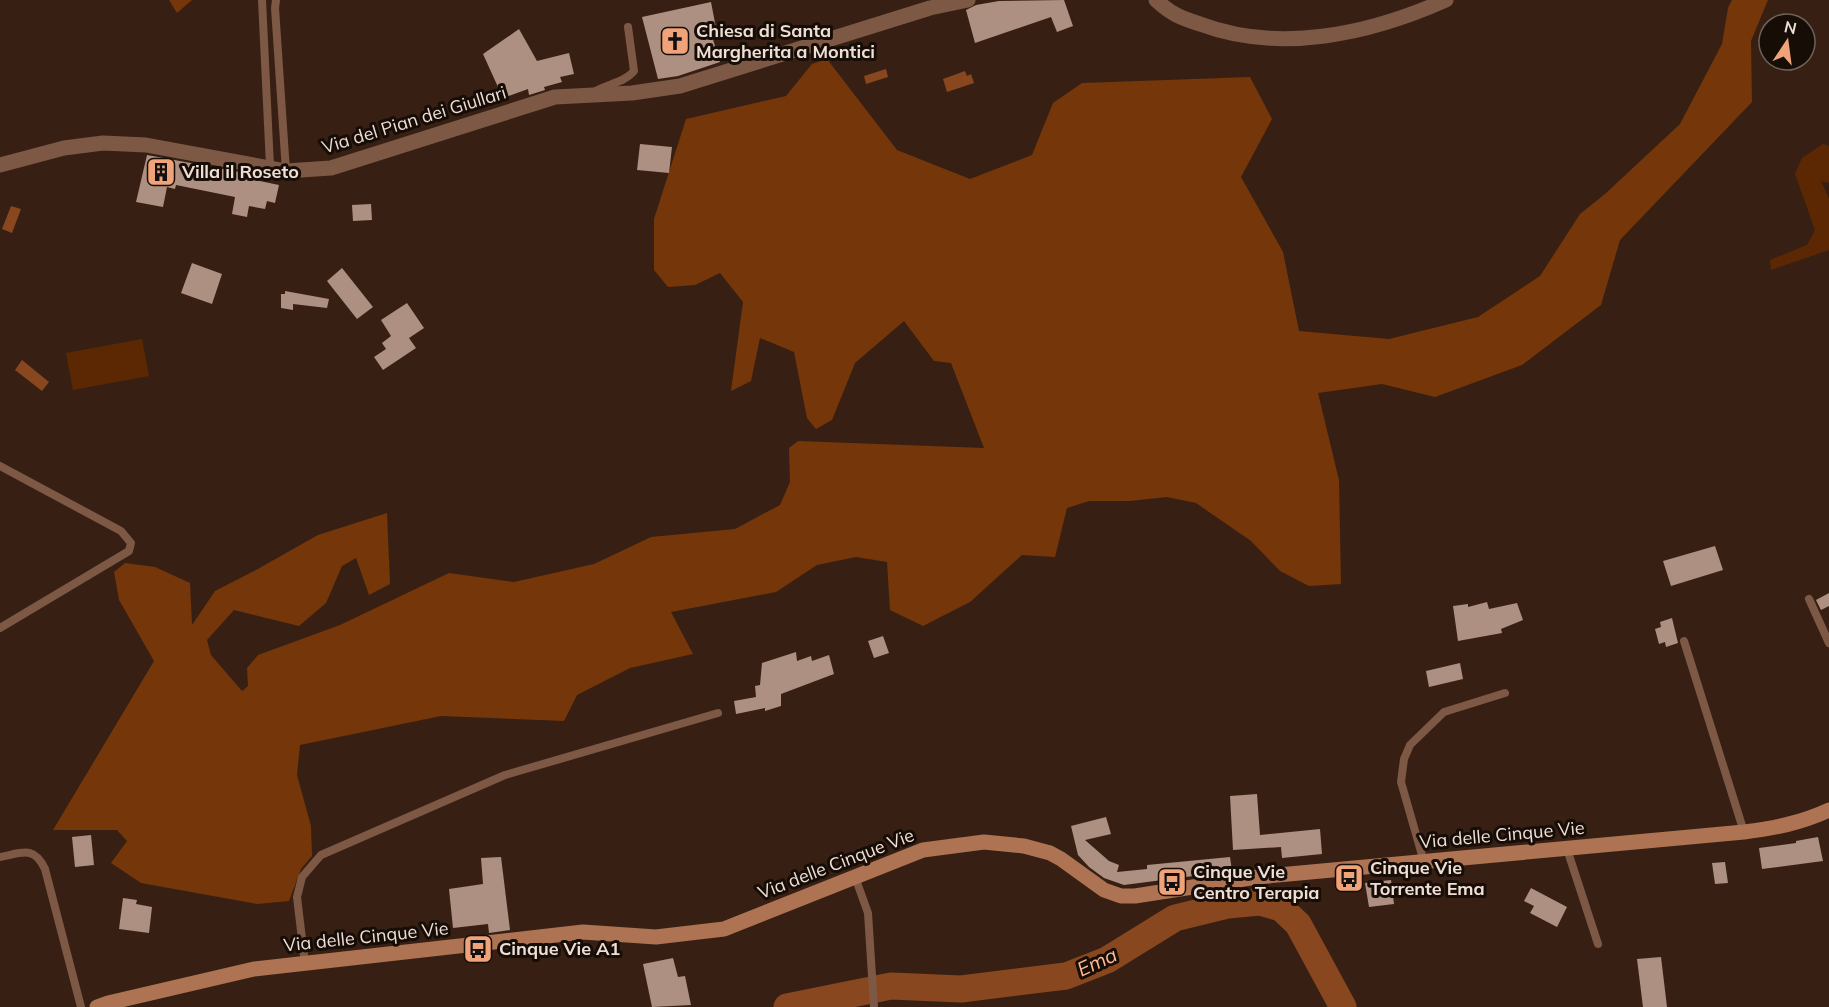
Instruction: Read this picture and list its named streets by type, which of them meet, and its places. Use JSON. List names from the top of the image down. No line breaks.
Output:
{"streets":{"street":["Via del Pian dei Giullari","Via delle Cinque Vie"]},"water":["Ema"],"places":{"church":["Chiesa di Santa Margherita a Montici"],"building":["Villa il Roseto"],"bus stop":["Cinque Vie Torrente Ema","Cinque Vie Centro Terapia","Cinque Vie A1"]},"north":"top"}
